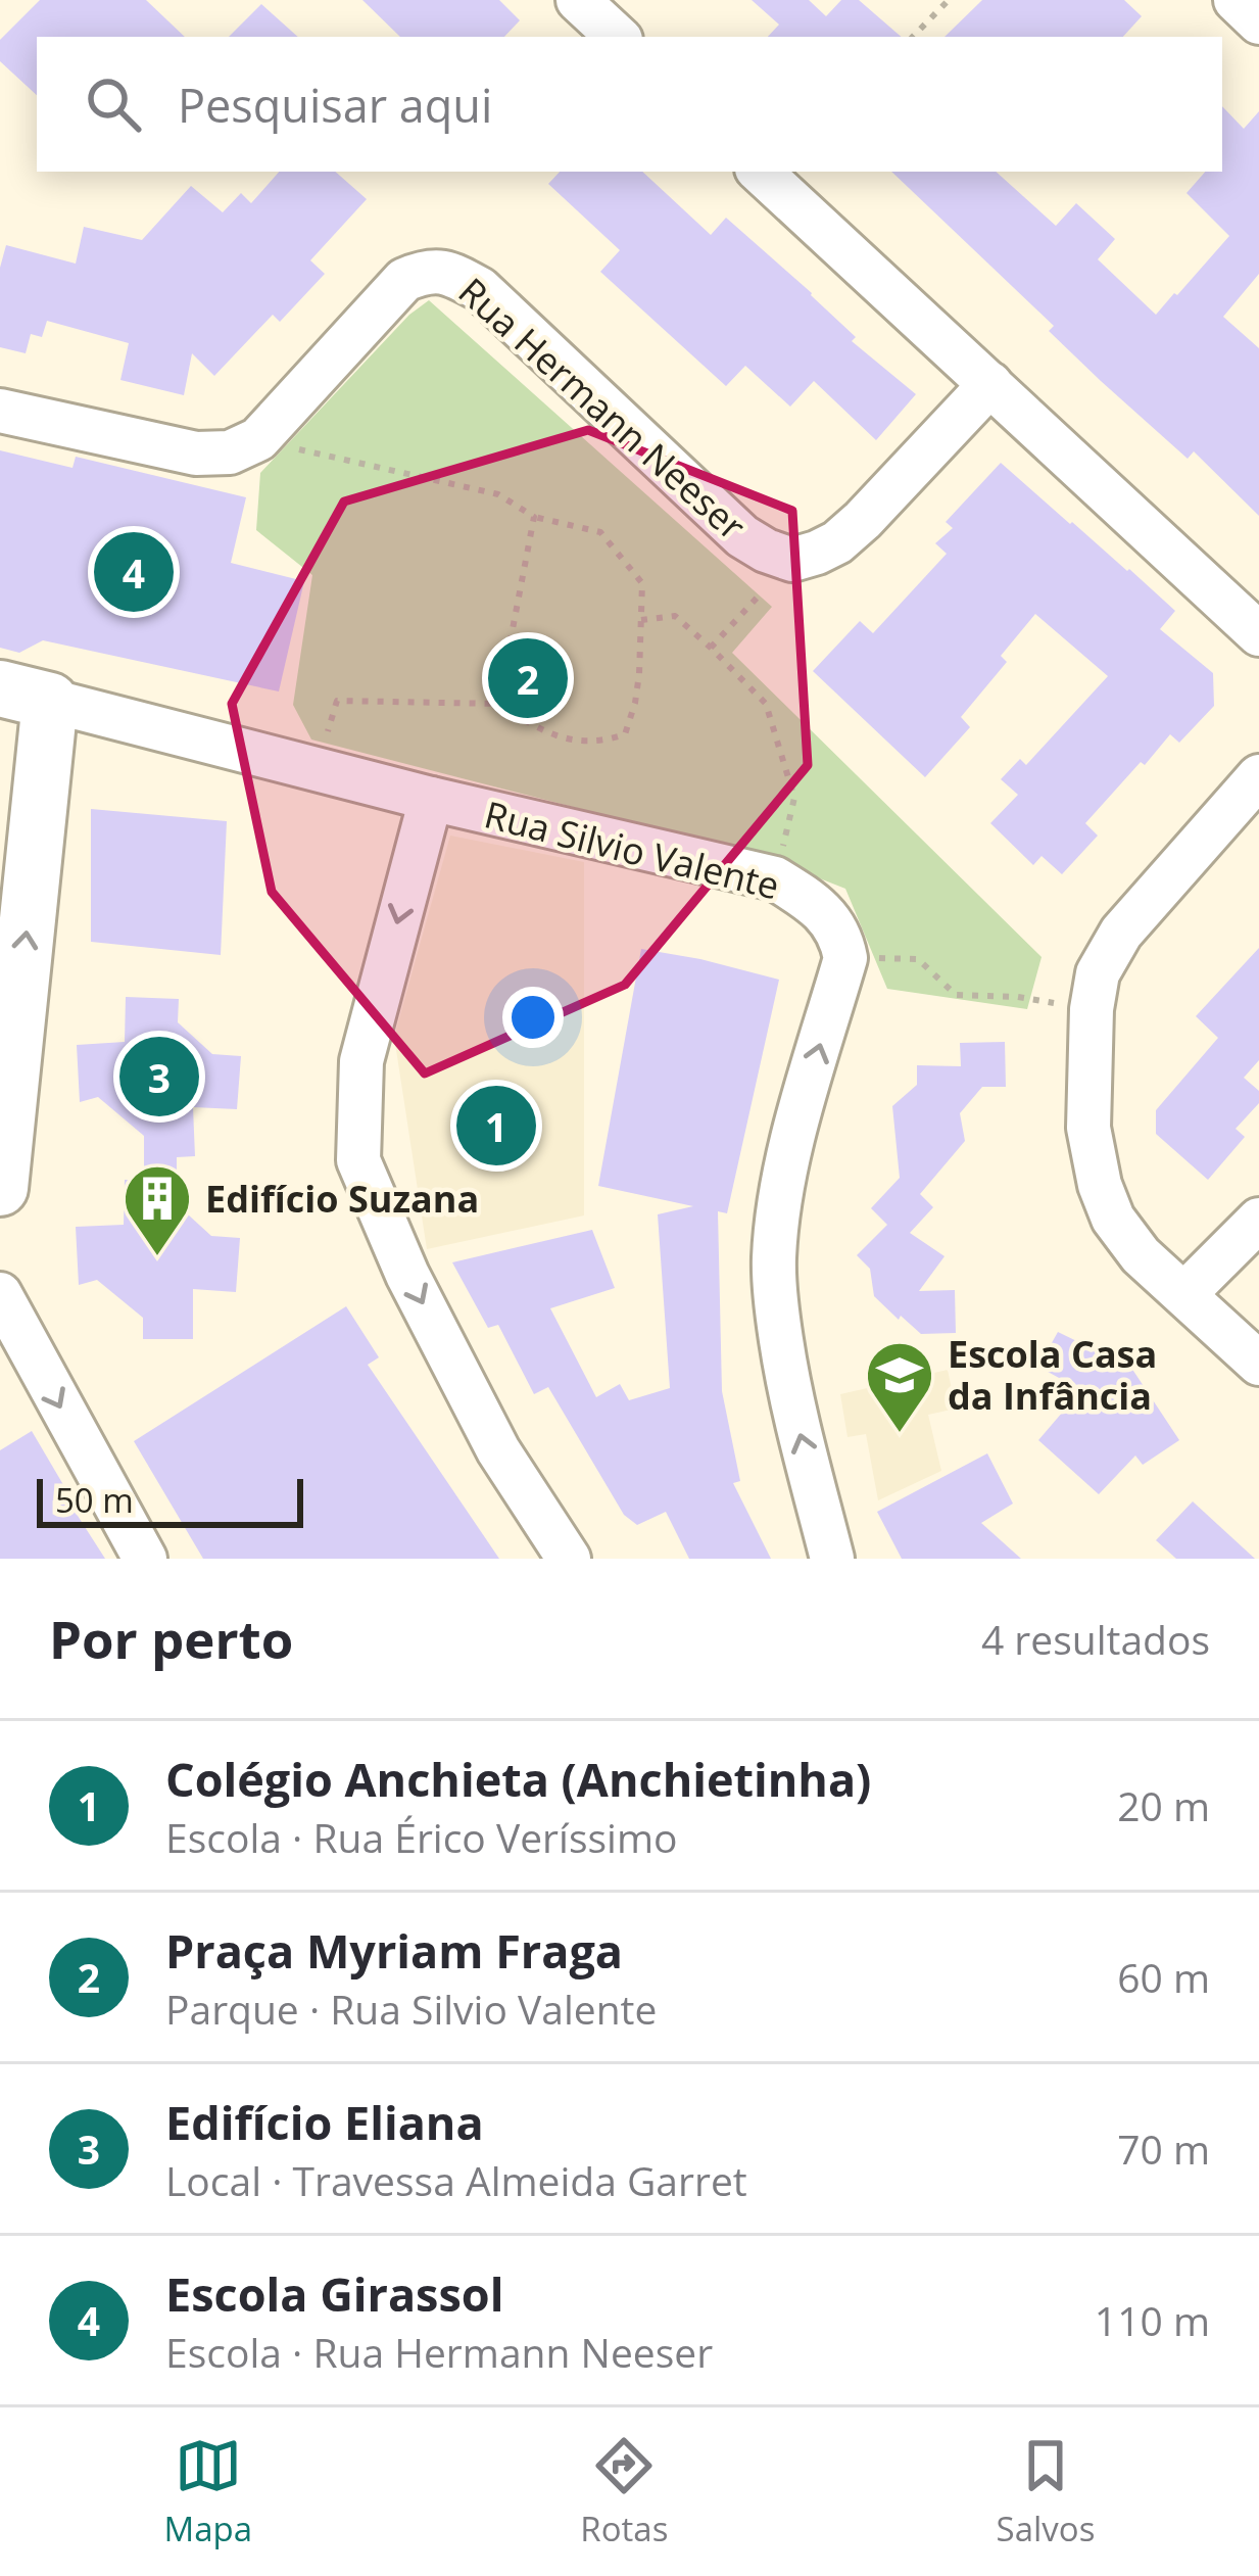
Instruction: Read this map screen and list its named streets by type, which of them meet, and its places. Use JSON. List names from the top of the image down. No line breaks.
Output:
{"streets":{"street":["Rua Hermann Neeser","Rua Silvio Valente"]},"places":{"building":["Edifício Suzana"],"school or university":["Escola Casa da Infância"]},"scale_bar":"50 m","page":{"search":"Pesquisar aqui","pins":["4","2","3","1"],"scale":"50 m","heading":["Por perto","4 resultados"],"list":[{"mark":"1","name":"Colégio Anchieta (Anchietinha)","note":"Escola · Rua Érico Veríssimo","value":"20 m"},{"mark":"2","name":"Praça Myriam Fraga","note":"Parque · Rua Silvio Valente","value":"60 m"},{"mark":"3","name":"Edifício Eliana","note":"Local · Travessa Almeida Garret","value":"70 m"},{"mark":"4","name":"Escola Girassol","note":"Escola · Rua Hermann Neeser","value":"110 m"}],"nav":["Mapa","Rotas","Salvos"]}}
